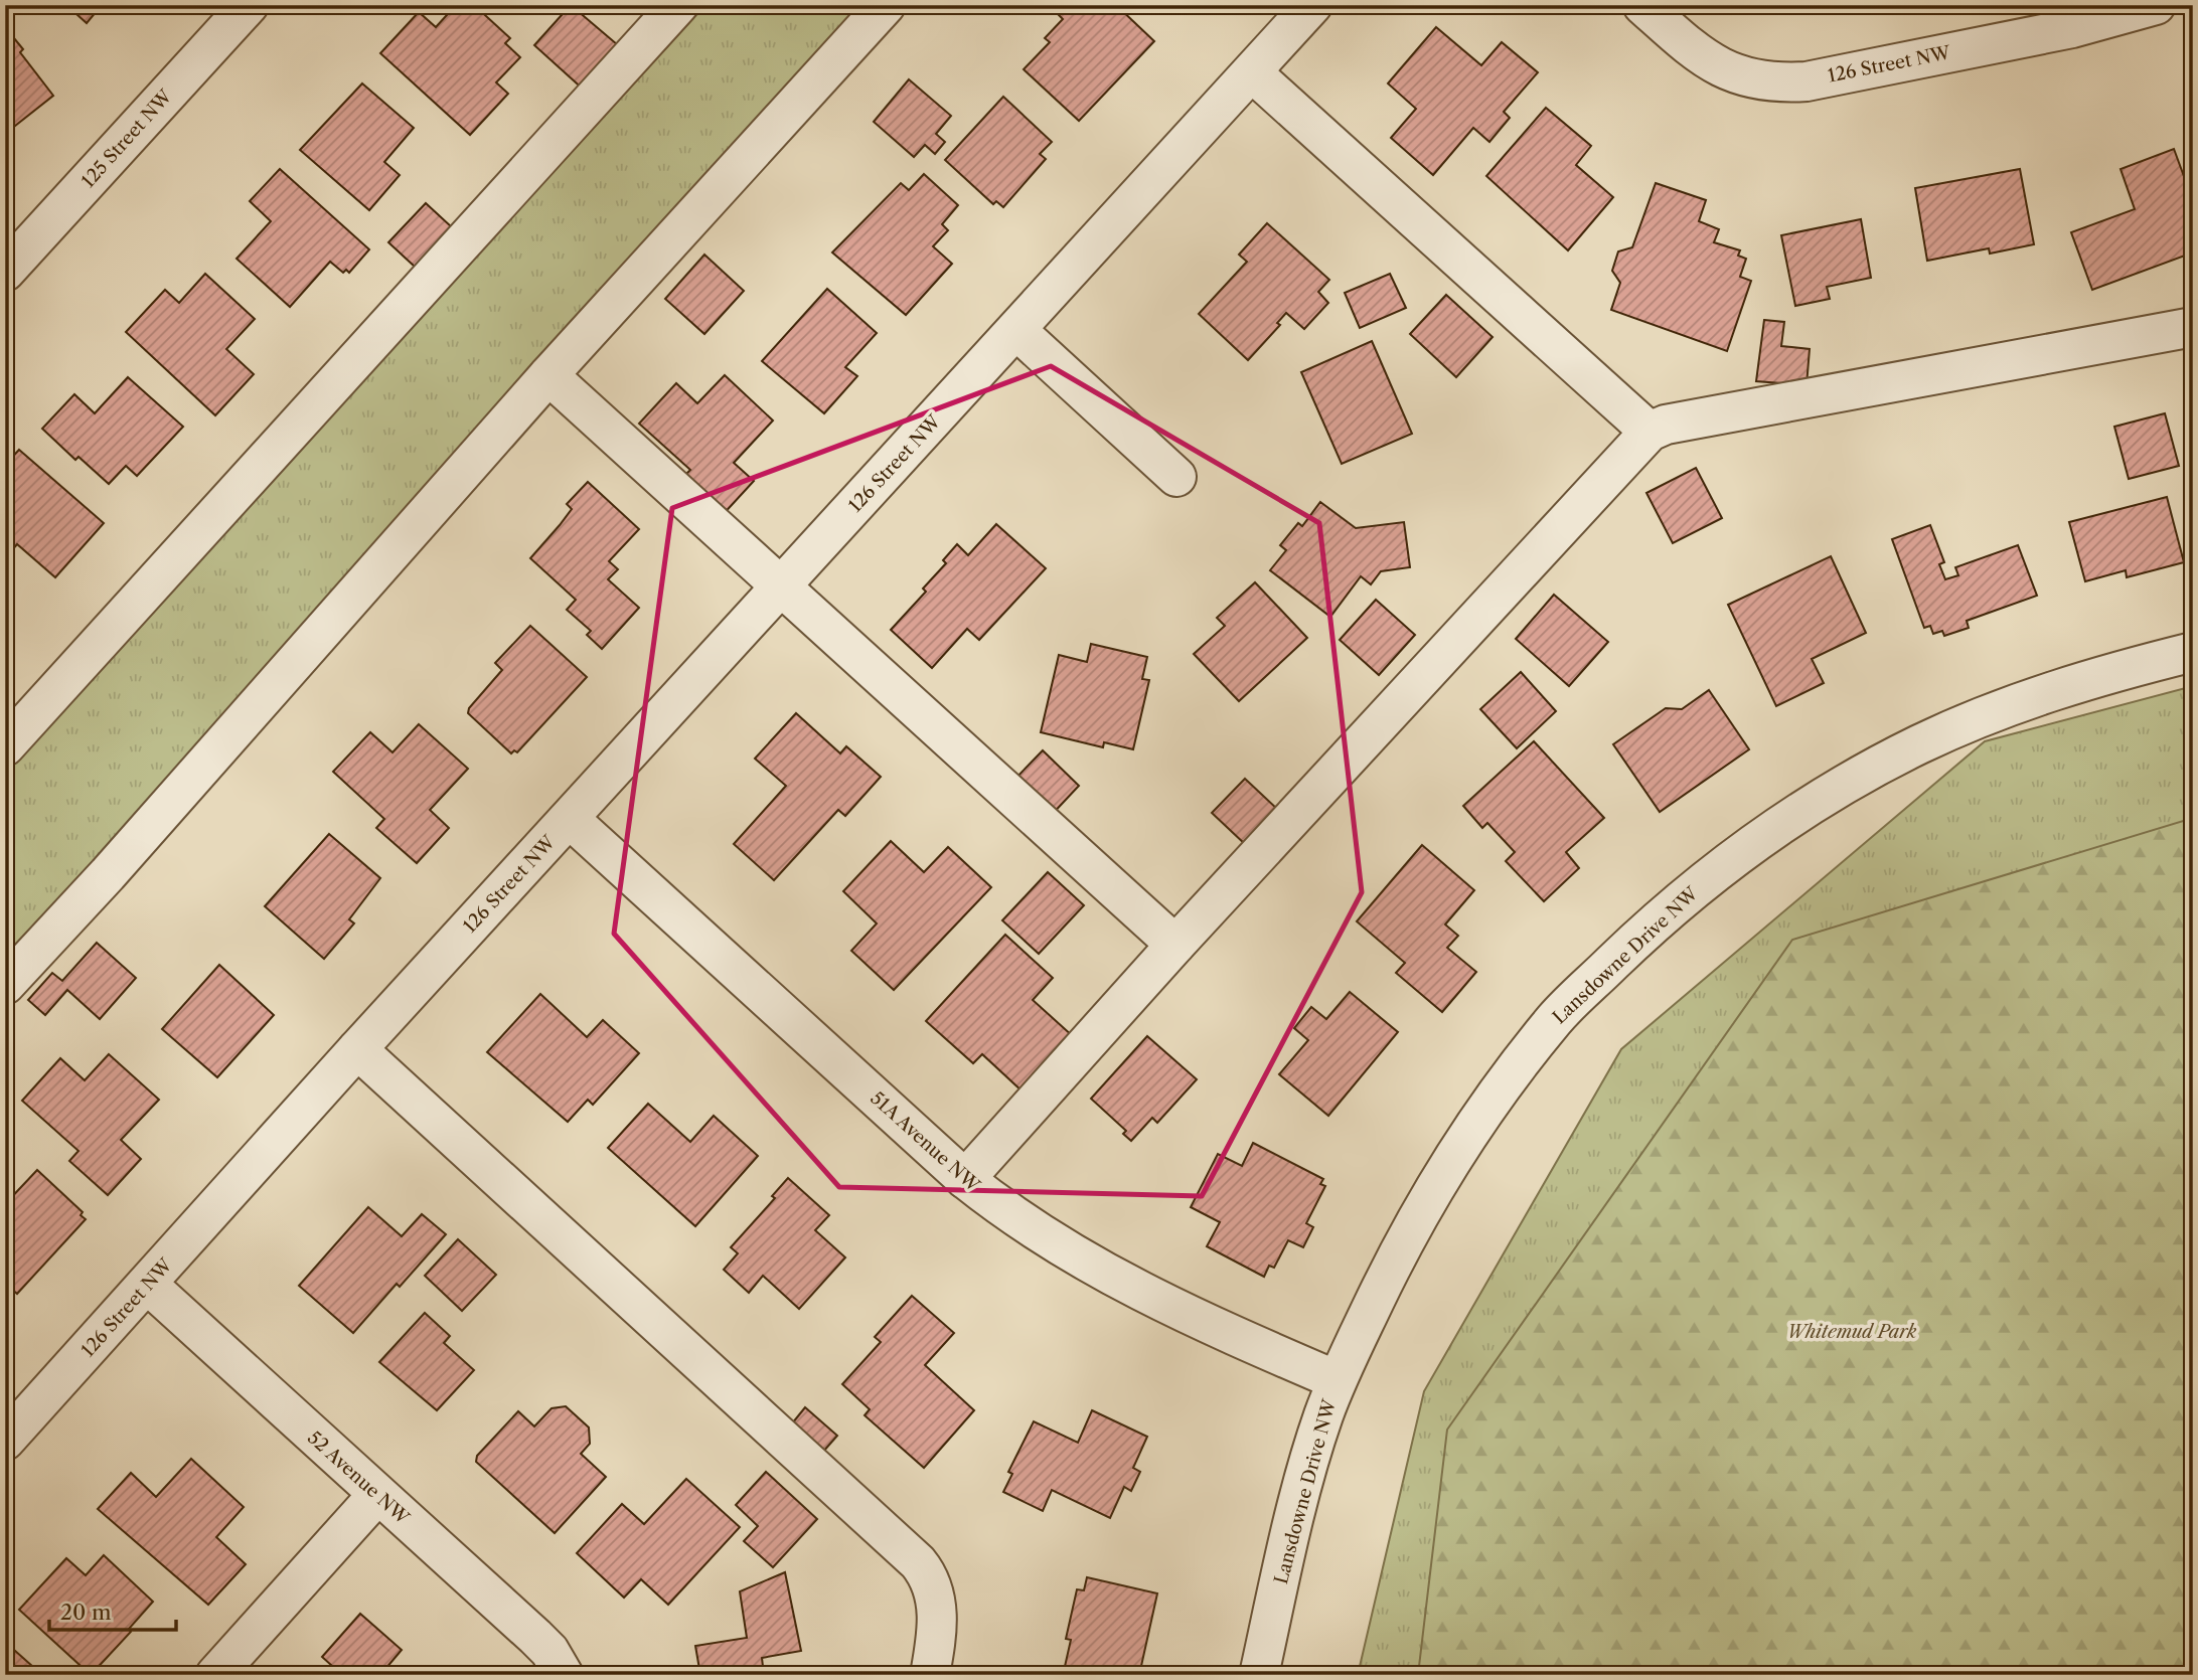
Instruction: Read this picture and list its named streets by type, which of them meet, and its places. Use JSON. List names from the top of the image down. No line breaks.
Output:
{"streets":{"street":["126 Street NW","125 Street NW","Lansdowne Drive NW","51A Avenue NW","52 Avenue NW"]},"crossings":[["126 Street NW","51A Avenue NW"],["126 Street NW","52 Avenue NW"],["Lansdowne Drive NW","51A Avenue NW"]],"parks":["Whitemud Park"],"scale_bar":"20 m"}
